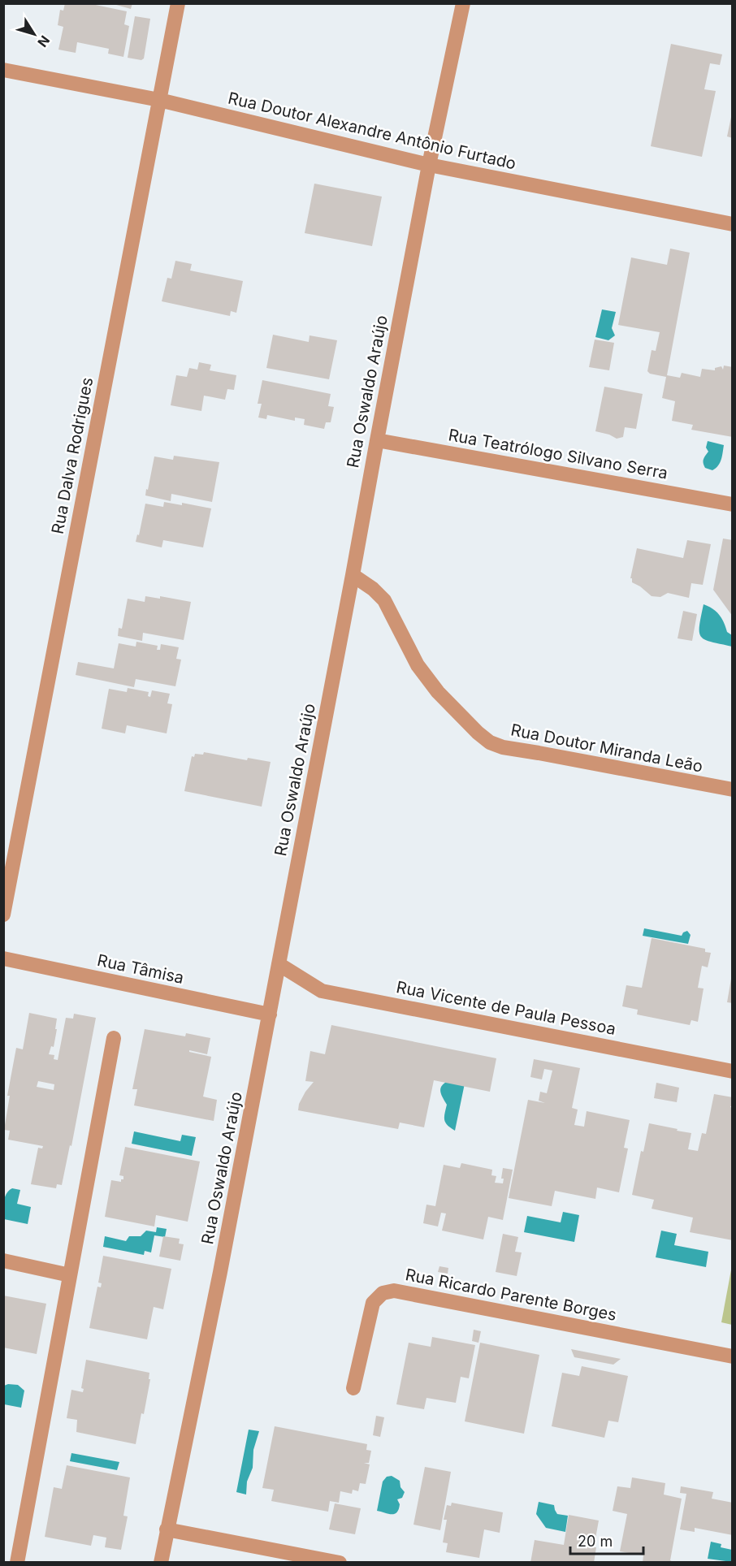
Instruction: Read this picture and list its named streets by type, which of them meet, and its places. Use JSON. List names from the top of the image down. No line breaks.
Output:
{"streets":{"street":["Rua Doutor Alexandre Antônio Furtado","Rua Oswaldo Araújo","Rua Teatrólogo Silvano Serra","Rua Dalva Rodrigues","Rua Doutor Miranda Leão","Rua Tâmisa","Rua Vicente de Paula Pessoa","Rua Ricardo Parente Borges"]},"crossings":[["Rua Doutor Alexandre Antônio Furtado","Rua Oswaldo Araújo"],["Rua Doutor Alexandre Antônio Furtado","Rua Dalva Rodrigues"],["Rua Oswaldo Araújo","Rua Teatrólogo Silvano Serra"],["Rua Oswaldo Araújo","Rua Doutor Miranda Leão"],["Rua Oswaldo Araújo","Rua Tâmisa"],["Rua Oswaldo Araújo","Rua Vicente de Paula Pessoa"]],"scale_bar":"20 m","north":"bottom right"}
